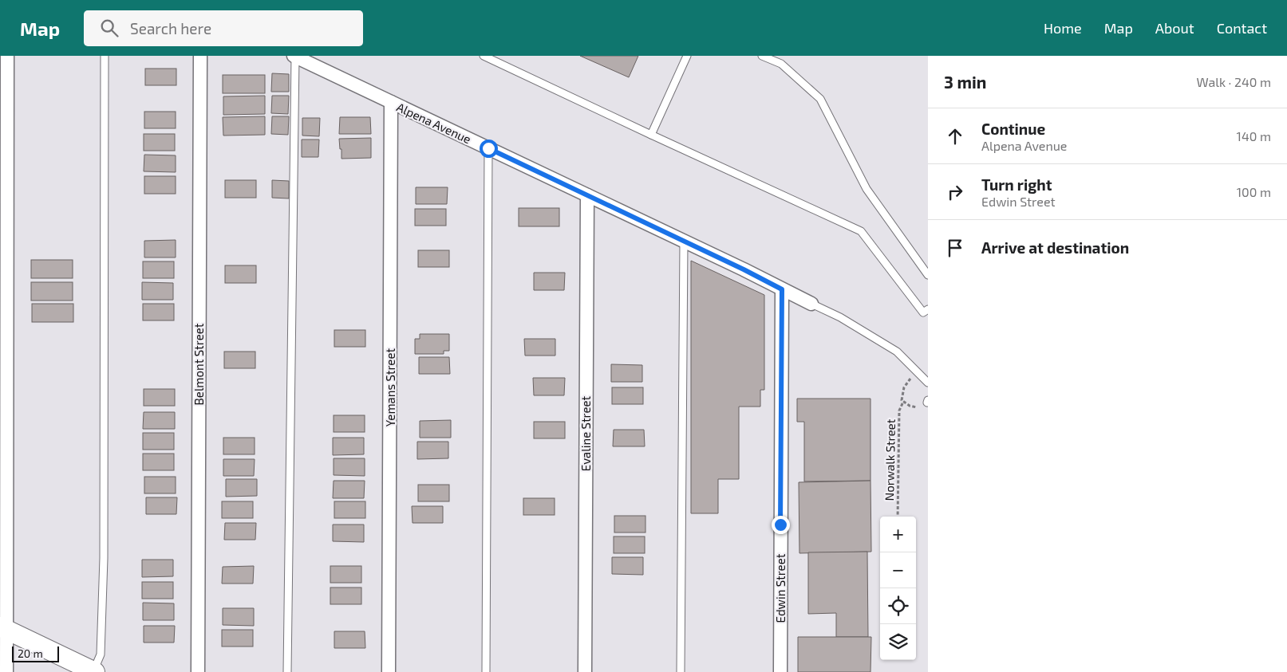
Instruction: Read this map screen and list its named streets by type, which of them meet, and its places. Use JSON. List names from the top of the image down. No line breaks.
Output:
{"streets":{"street":["Alpena Avenue","Belmont Street","Yemans Street","Evaline Street","Edwin Street"],"path":["Norwalk Street"]},"crossings":[["Alpena Avenue","Yemans Street"],["Alpena Avenue","Evaline Street"],["Alpena Avenue","Edwin Street"]],"scale_bar":"20 m","page":{"header":"Map","search":"Search here","nav":["Home","Map","About","Contact"],"heading":["3 min","Walk · 240 m"],"list":[["Continue","Alpena Avenue","140 m"],["Turn right","Edwin Street","100 m"],"Arrive at destination"],"map_buttons":["+","−"],"scale":"20 m"}}
